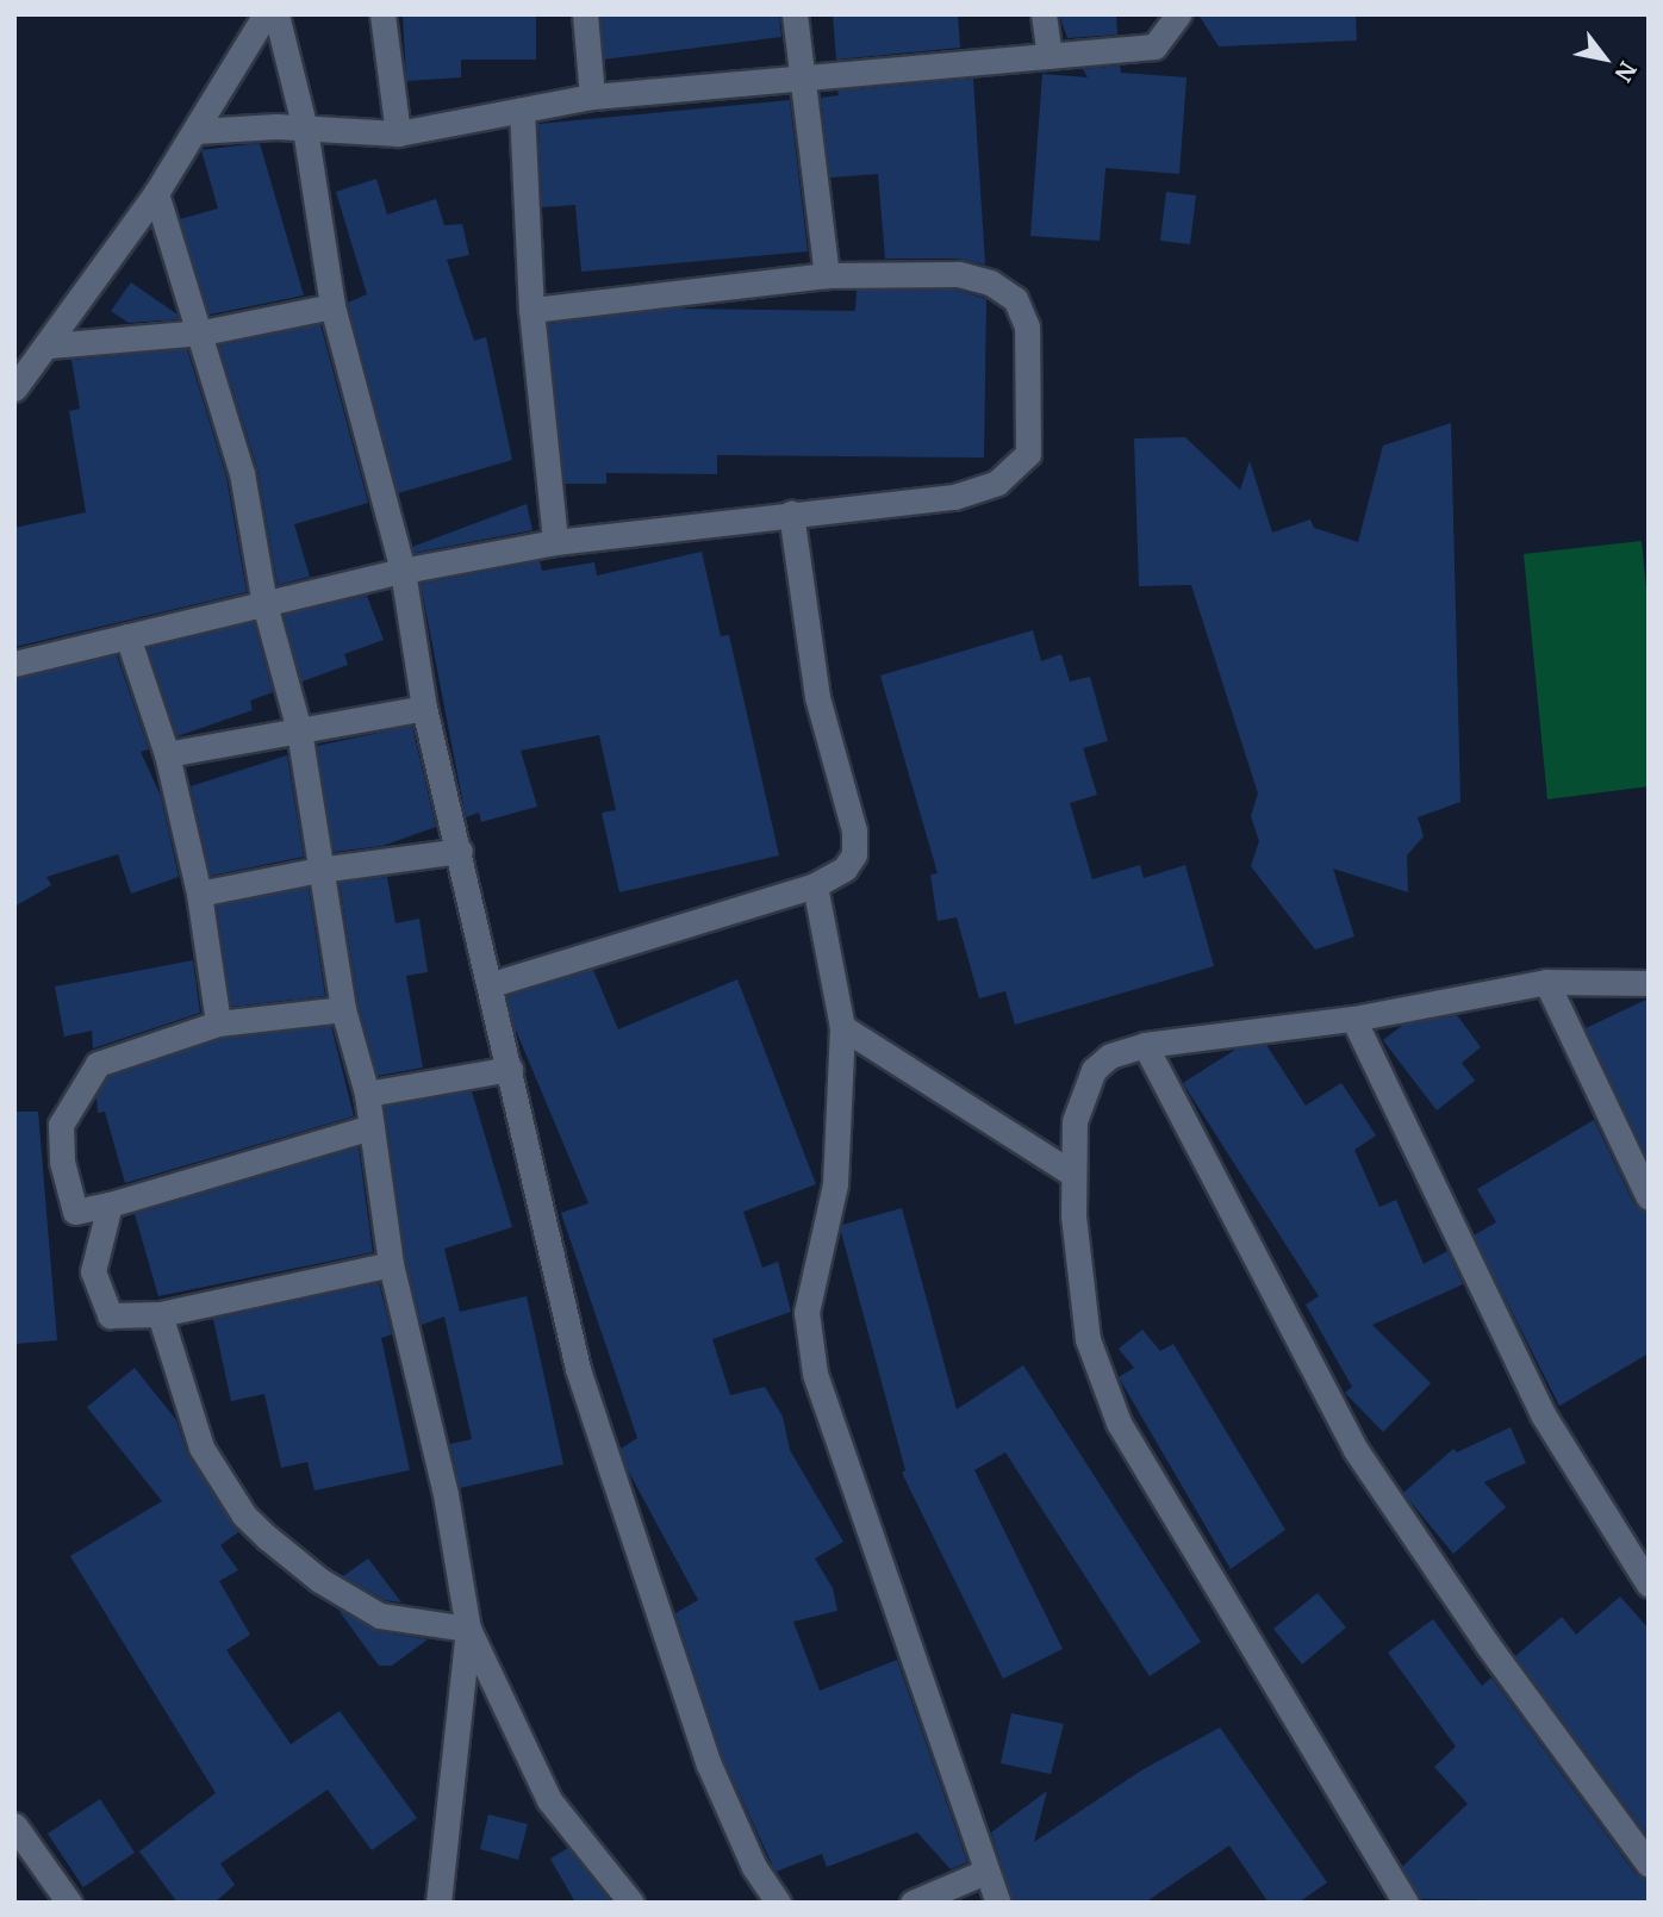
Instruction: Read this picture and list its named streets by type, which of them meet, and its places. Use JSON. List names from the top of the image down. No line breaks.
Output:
{"north":"bottom right"}
